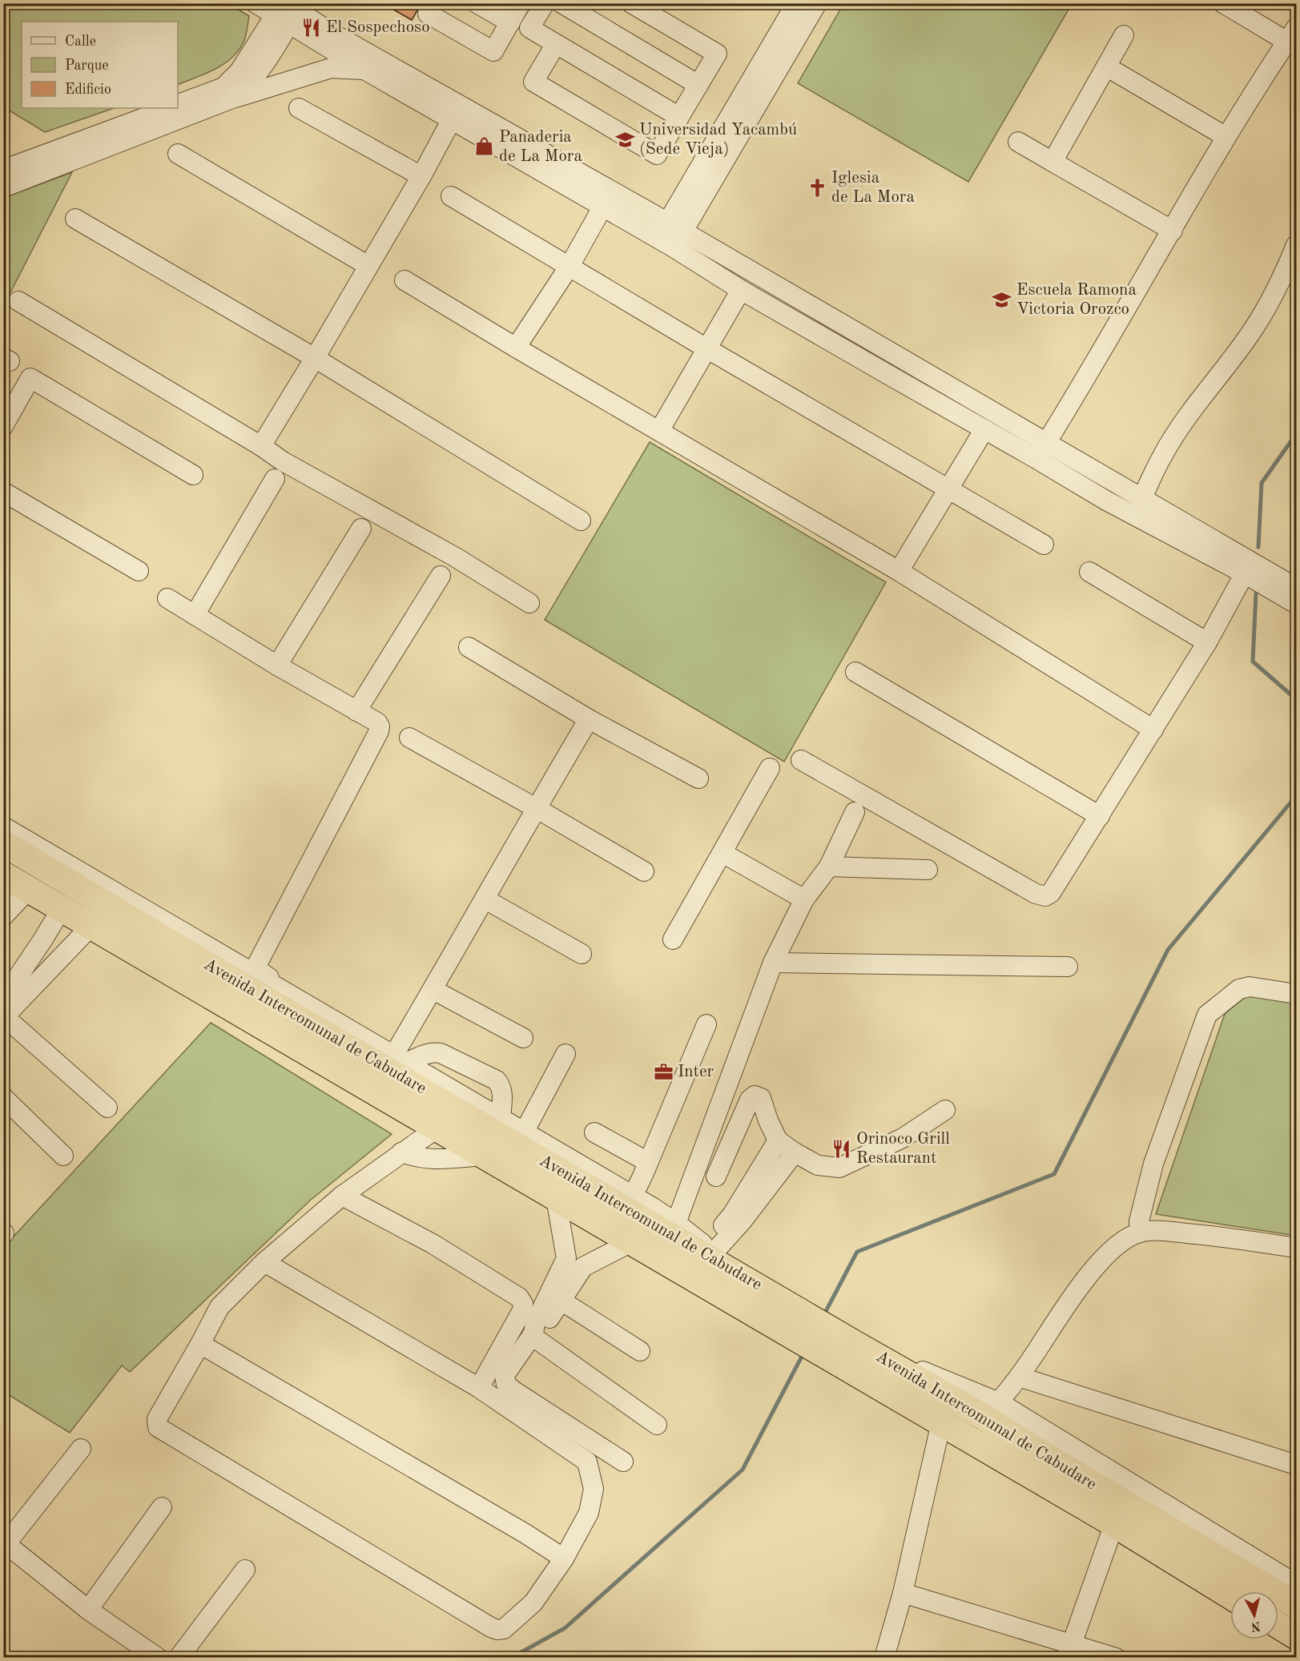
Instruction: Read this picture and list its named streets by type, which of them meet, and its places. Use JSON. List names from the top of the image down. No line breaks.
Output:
{"streets":{"highway":["Avenida Intercomunal de Cabudare"]},"places":{"restaurant":["El Sospechoso","Orinoco Grill Restaurant"],"school or university":["Universidad Yacambú (Sede Vieja)","Escuela Ramona Victoria Orozco"],"shop":["Panaderia de La Mora"],"church":["Iglesia de La Mora"],"office":["Inter"]},"legend":["Calle","Parque","Edificio"],"north":"bottom"}
